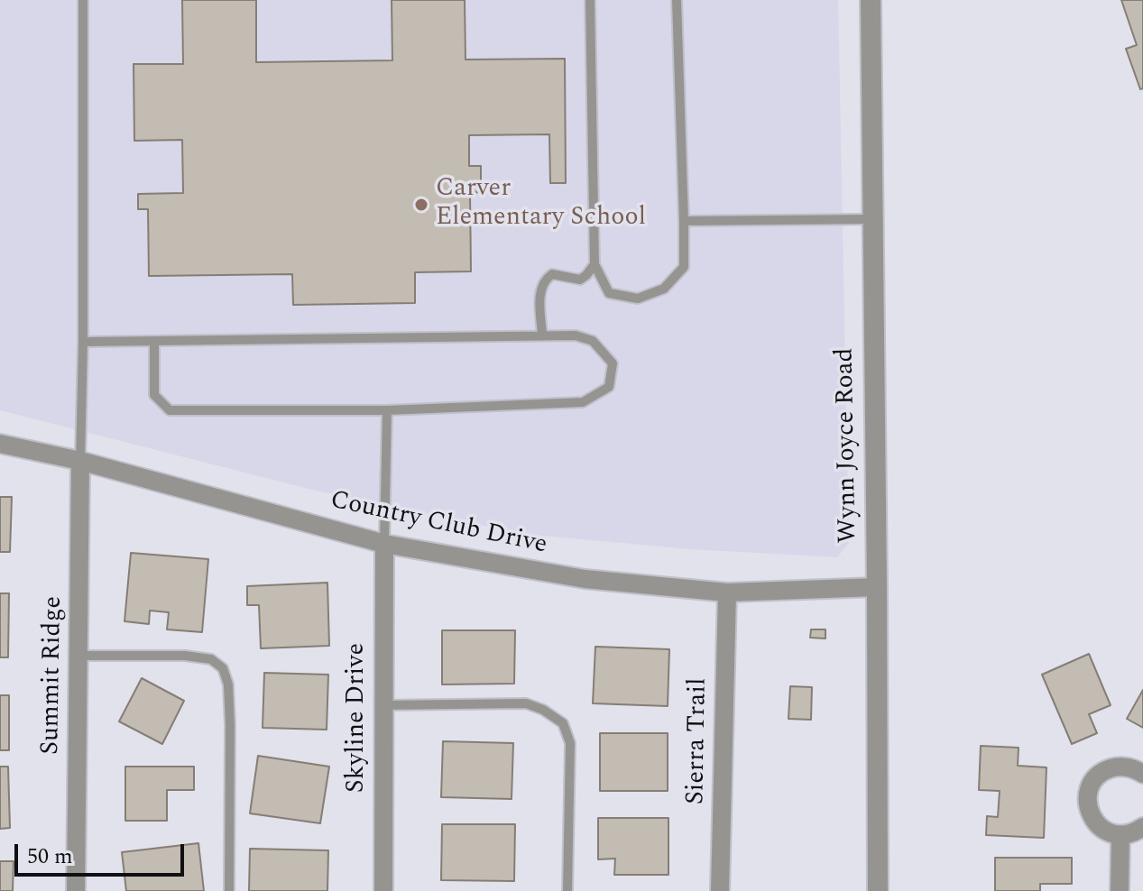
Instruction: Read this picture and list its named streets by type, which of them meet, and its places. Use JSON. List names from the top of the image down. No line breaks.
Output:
{"streets":{"street":["Wynn Joyce Road","Country Club Drive","Summit Ridge","Skyline Drive","Sierra Trail"]},"crossings":[["Wynn Joyce Road","Country Club Drive"],["Country Club Drive","Summit Ridge"],["Country Club Drive","Skyline Drive"],["Country Club Drive","Sierra Trail"]],"places":["Carver Elementary School"],"scale_bar":"50 m"}
